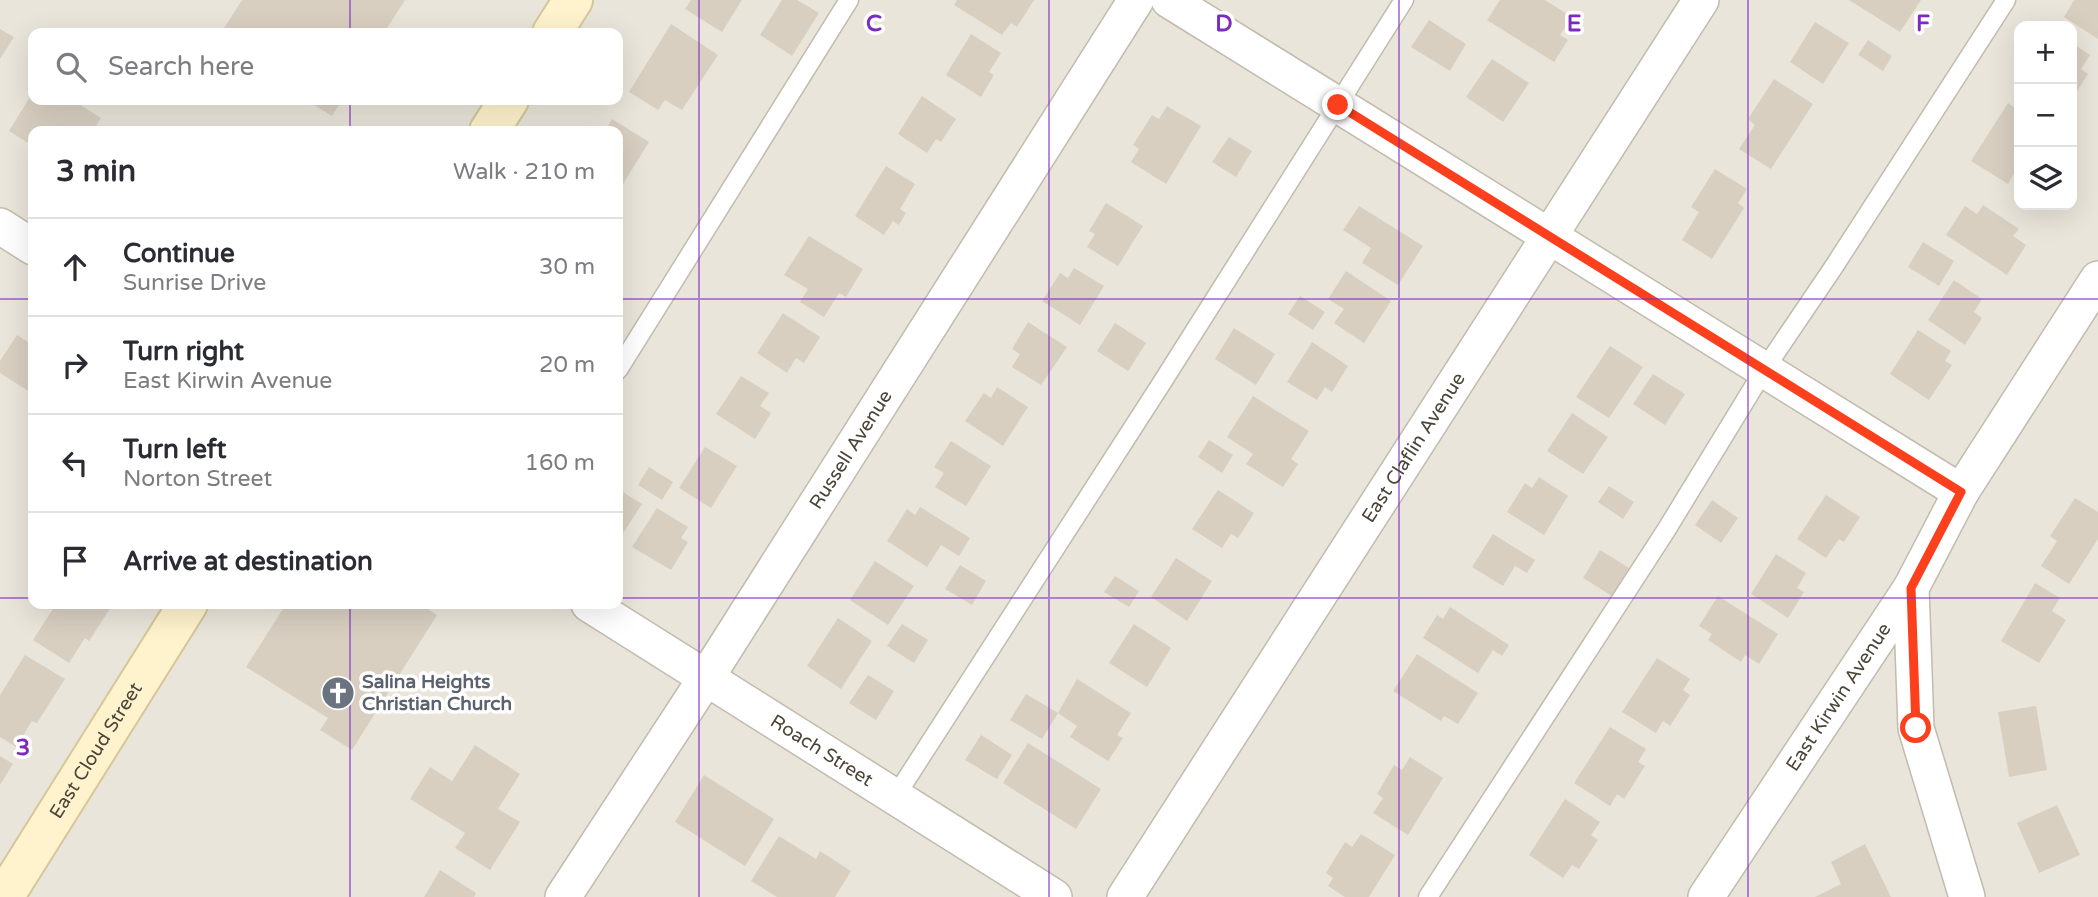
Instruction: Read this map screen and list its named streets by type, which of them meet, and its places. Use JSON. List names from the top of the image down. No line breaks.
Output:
{"streets":{"main road":["East Cloud Street"],"street":["East Claflin Avenue","Russell Avenue","East Kirwin Avenue","Roach Street"]},"crossings":[["Russell Avenue","Roach Street"]],"places":{"church":["Salina Heights Christian Church"]},"page":{"map_buttons":["+","−"],"search":"Search here","heading":["3 min","Walk · 210 m"],"list":[["Continue","Sunrise Drive","30 m"],["Turn right","East Kirwin Avenue","20 m"],["Turn left","Norton Street","160 m"],"Arrive at destination"]},"grid":{"columns":["C","D","E","F"],"rows":["3"]}}
